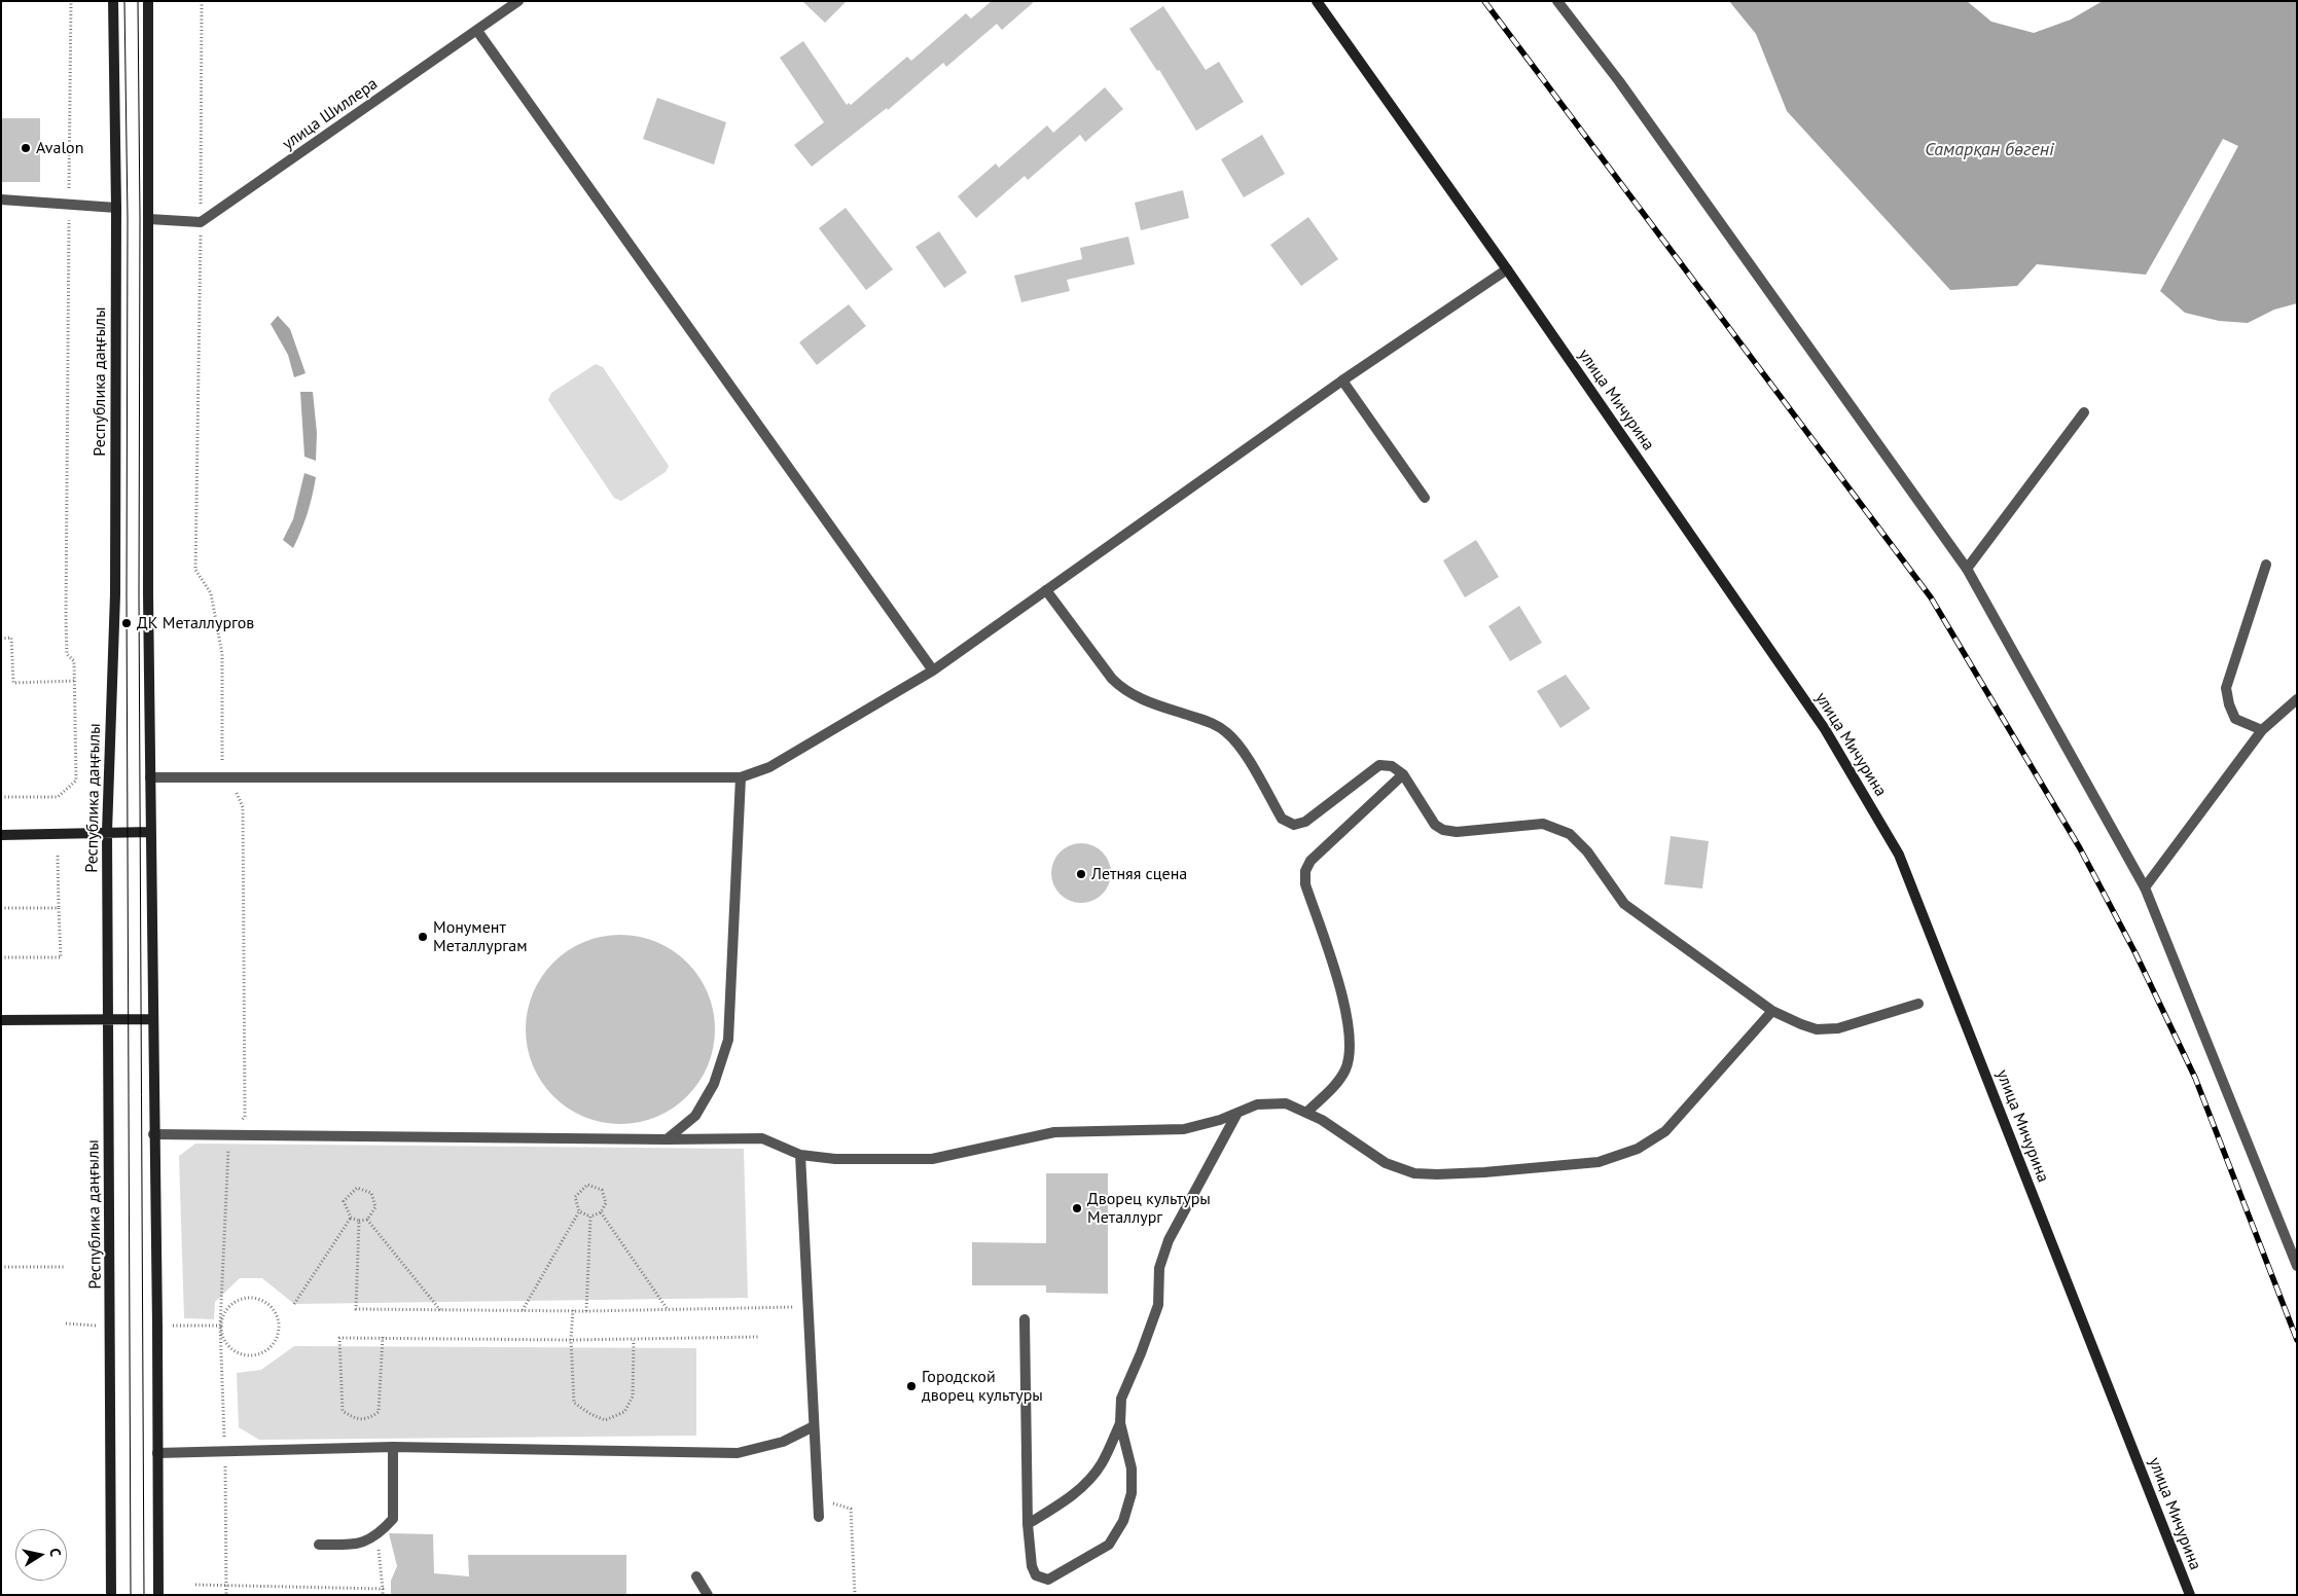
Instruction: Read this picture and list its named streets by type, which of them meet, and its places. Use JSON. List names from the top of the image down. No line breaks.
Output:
{"streets":{"main road":["Республика даңғылы","улица Мичурина"],"street":["улица Шиллера"]},"water":["Самарқан бөгені"],"places":["Avalon","ДК Металлургов","Летняя сцена","Монумент Металлургам","Дворец культуры Металлург","Городской дворец культуры"],"north":"right"}
